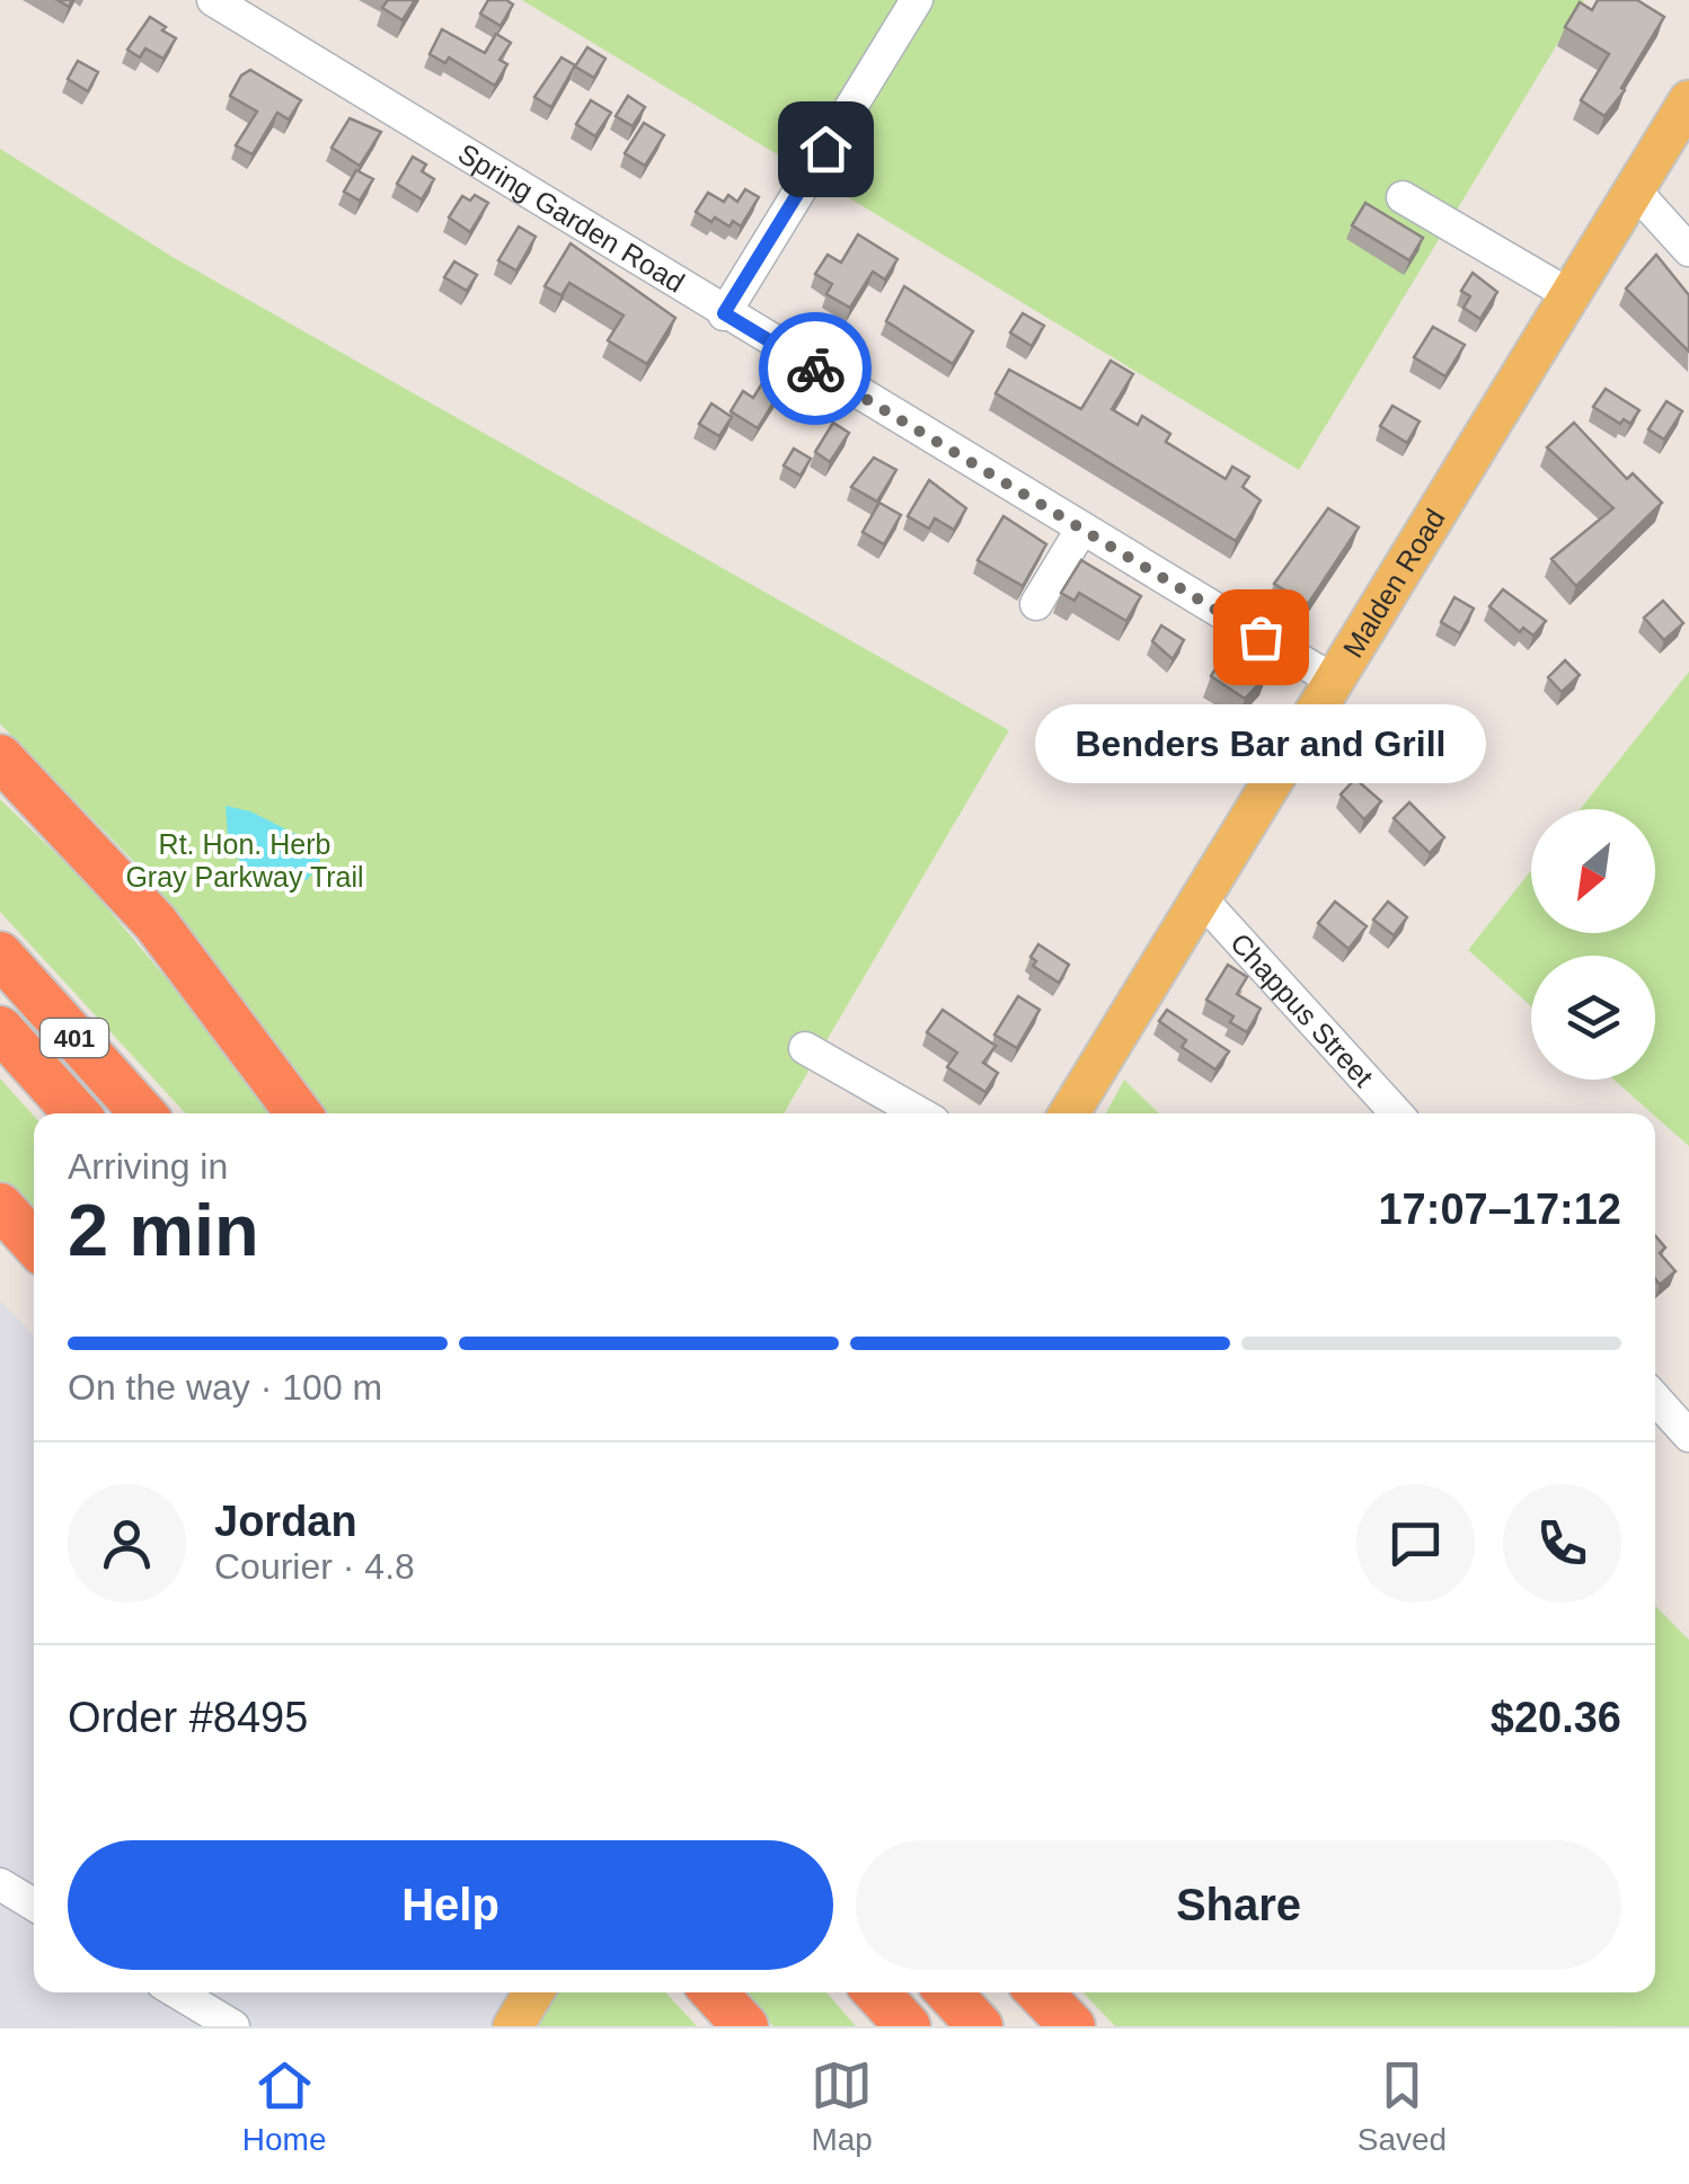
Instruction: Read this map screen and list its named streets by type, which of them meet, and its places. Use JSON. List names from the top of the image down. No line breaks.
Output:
{"streets":{"highway":["401"],"main road":["Malden Road"],"street":["Spring Garden Road","Chappus Street"]},"crossings":[["Spring Garden Road","Malden Road"],["Malden Road","Chappus Street"]],"parks":["Rt. Hon. Herb Gray Parkway Trail"],"places":["Benders Bar and Grill"],"north":"bottom left","page":{"bubble":"Benders Bar and Grill","heading":["2 min","Arriving in","17:07–17:12"],"panel":["Jordan","Courier · 4.8","Order #8495","$20.36"],"bar":"On the way · 100 m","buttons":["Help","Share"],"tabs":["Home","Map","Saved"]}}
